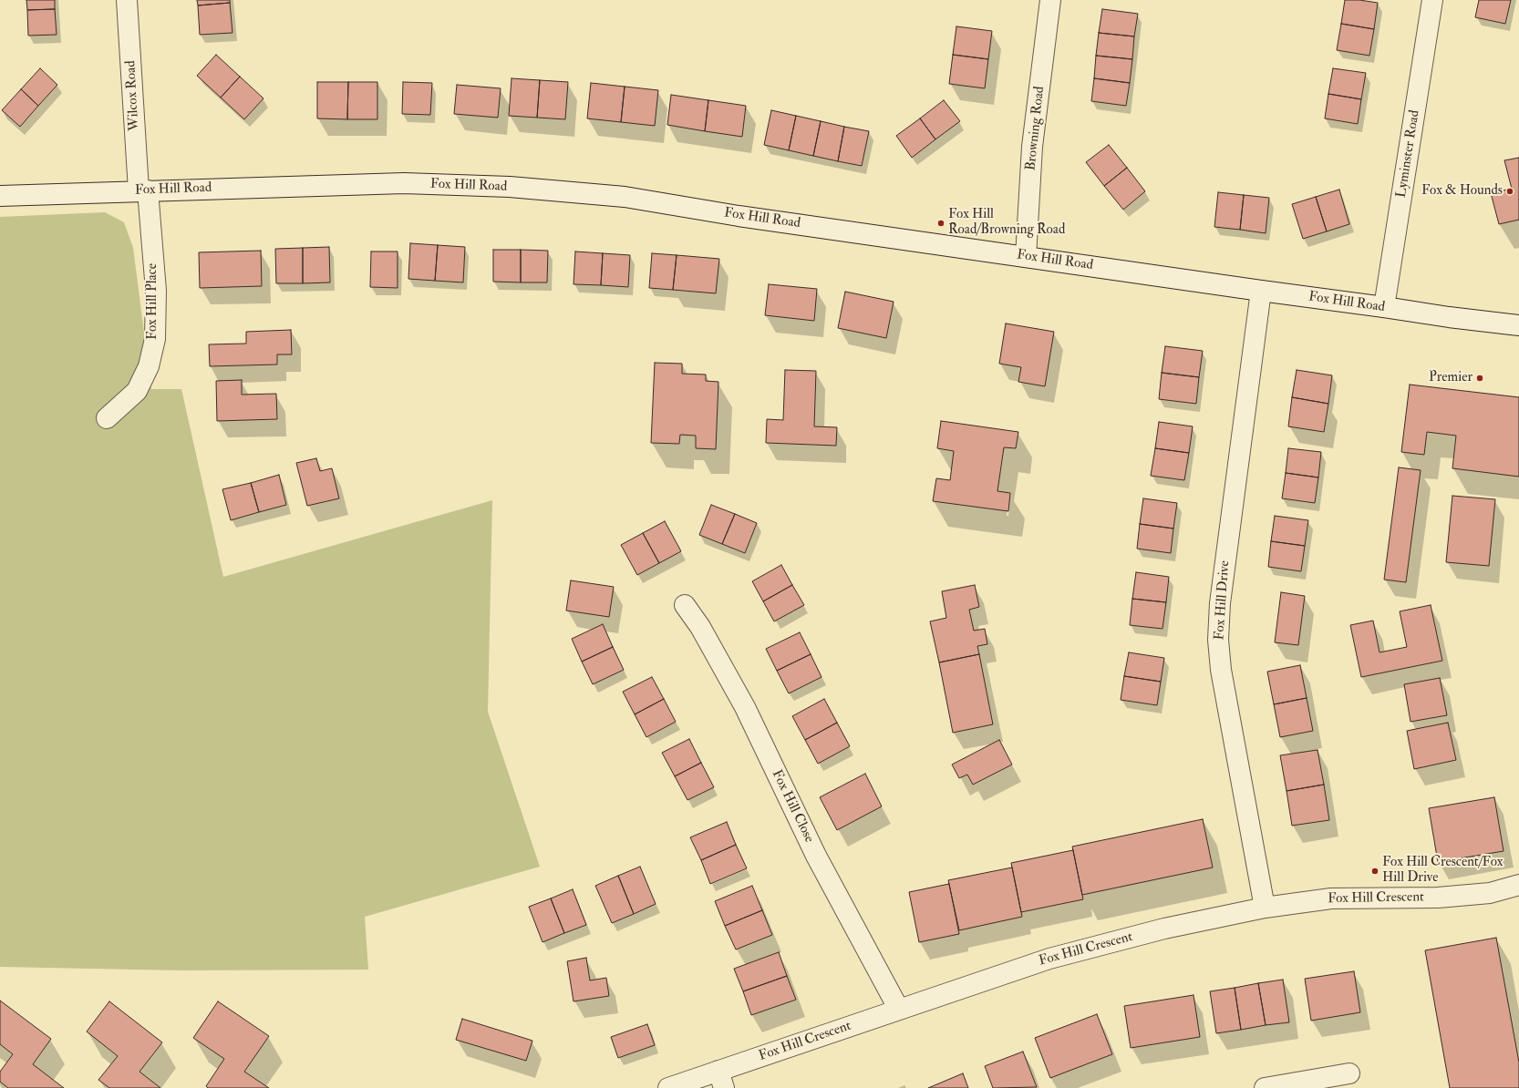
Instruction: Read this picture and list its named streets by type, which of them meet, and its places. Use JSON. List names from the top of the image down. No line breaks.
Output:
{"streets":{"street":["Wilcox Road","Browning Road","Lyminster Road","Fox Hill Road","Fox Hill Place","Fox Hill Drive","Fox Hill Close","Fox Hill Crescent"]},"crossings":[["Wilcox Road","Fox Hill Road"],["Wilcox Road","Fox Hill Place"],["Browning Road","Fox Hill Road"],["Lyminster Road","Fox Hill Road"],["Fox Hill Road","Fox Hill Place"],["Fox Hill Road","Fox Hill Drive"],["Fox Hill Drive","Fox Hill Crescent"],["Fox Hill Close","Fox Hill Crescent"]],"places":["Fox & Hounds","Fox Hill Road/Browning Road","Premier","Fox Hill Crescent/Fox Hill Drive"]}
